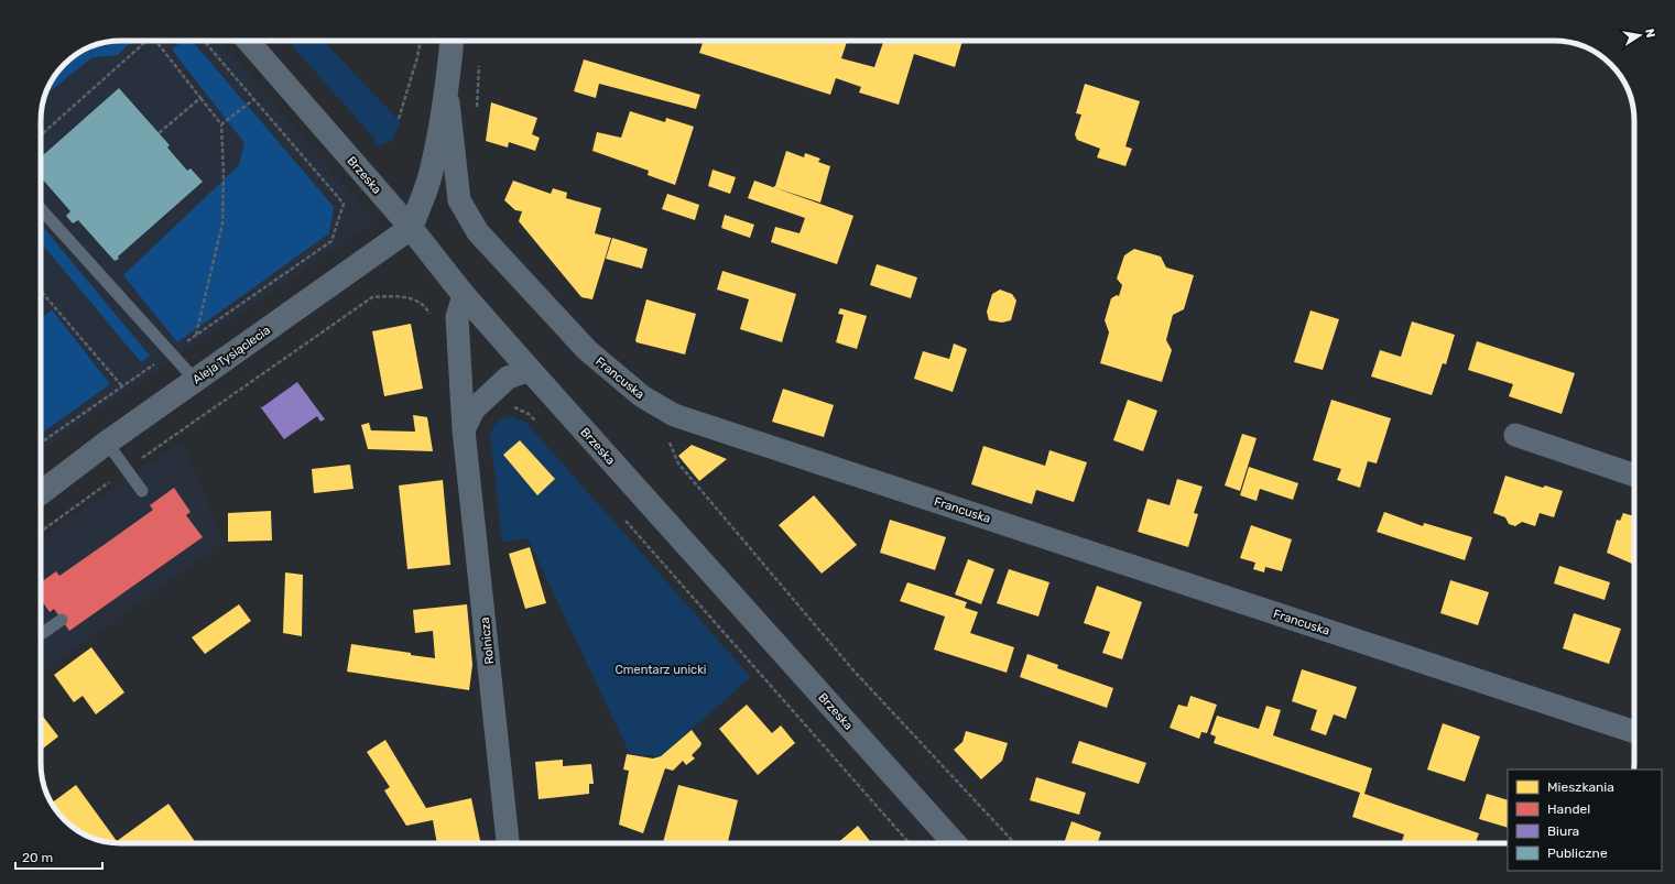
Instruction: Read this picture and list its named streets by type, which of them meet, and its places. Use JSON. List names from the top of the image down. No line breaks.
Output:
{"streets":{"street":["Brzeska","Aleja Tysiąclecia","Francuska","Rolnicza"]},"crossings":[["Brzeska","Aleja Tysiąclecia"],["Brzeska","Rolnicza"]],"parks":["Cmentarz unicki"],"legend":["Mieszkania","Handel","Biura","Publiczne"],"scale_bar":"20 m","north":"right"}
